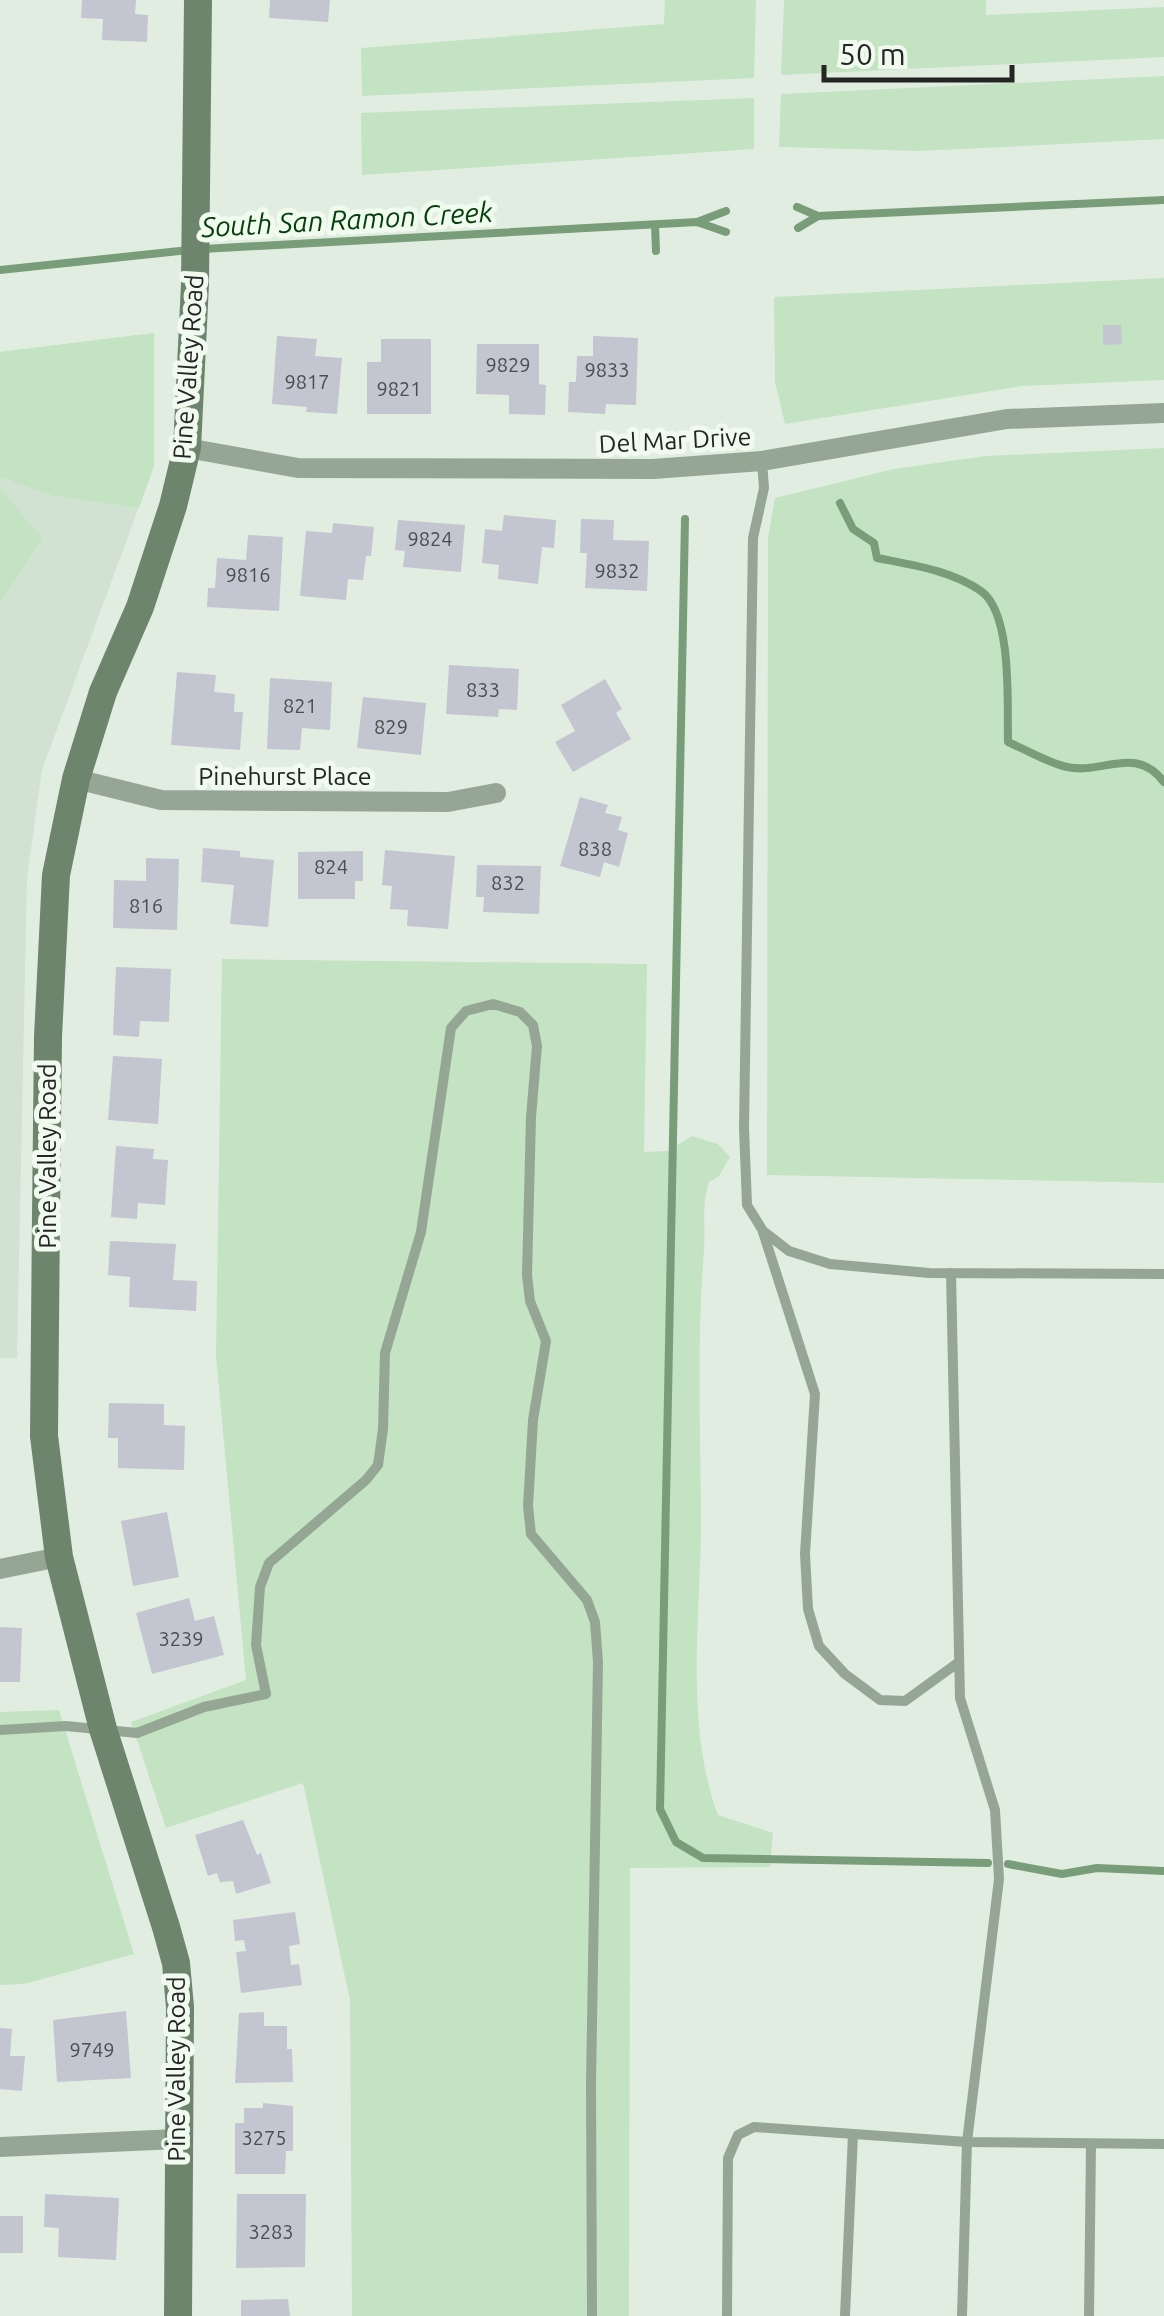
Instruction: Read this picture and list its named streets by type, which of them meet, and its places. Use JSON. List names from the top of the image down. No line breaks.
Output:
{"streets":{"street":["Pine Valley Road","Del Mar Drive","Pinehurst Place"]},"crossings":[["Pine Valley Road","Del Mar Drive"],["Pine Valley Road","Pinehurst Place"]],"water":["South San Ramon Creek"],"house_numbers":["9829","9833","9817","9821","9824","9832","9816","833","821","829","838","824","832","816","3239","9749","3275","3283"],"scale_bar":"50 m"}
